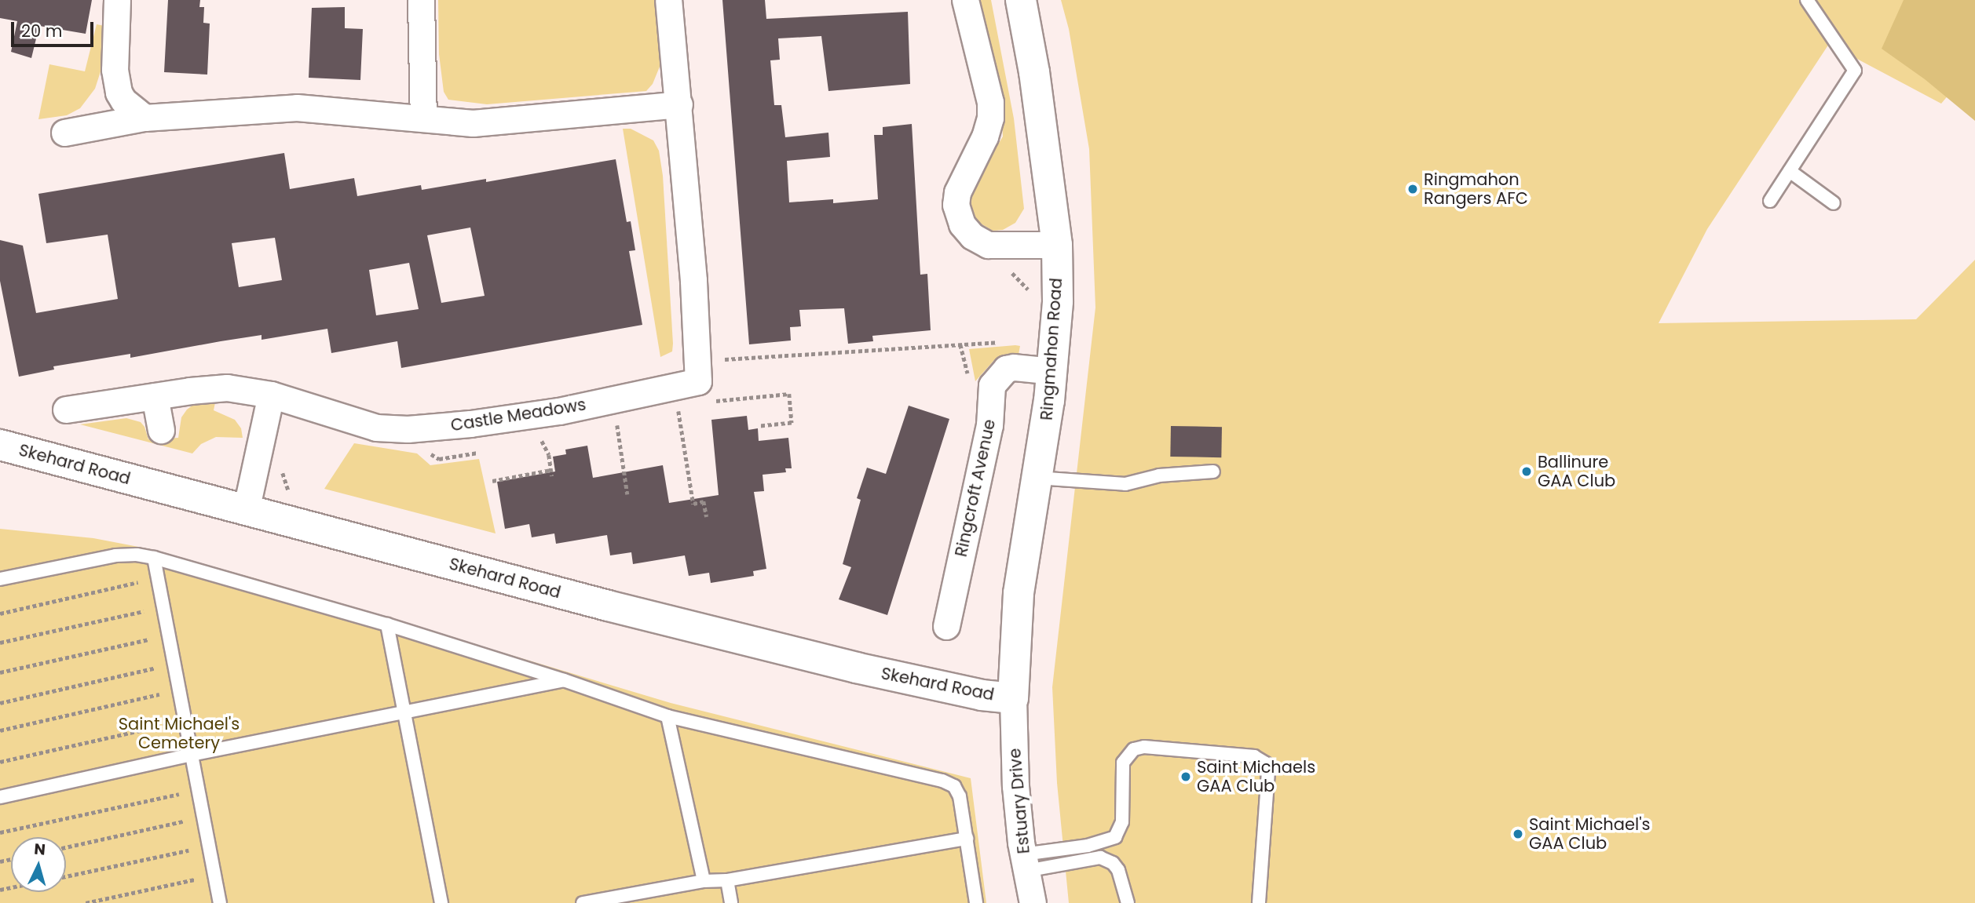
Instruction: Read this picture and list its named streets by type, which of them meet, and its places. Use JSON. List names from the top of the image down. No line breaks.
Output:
{"streets":{"street":["Ringmahon Road","Castle Meadows","Skehard Road","Ringcroft Avenue","Estuary Drive"]},"crossings":[["Ringmahon Road","Skehard Road"],["Ringmahon Road","Ringcroft Avenue"],["Ringmahon Road","Estuary Drive"],["Skehard Road","Estuary Drive"]],"parks":["Saint Michael's Cemetery"],"places":["Ringmahon Rangers AFC","Ballinure GAA Club","Saint Michaels GAA Club","Saint Michael's GAA Club"],"scale_bar":"20 m","north":"top"}
